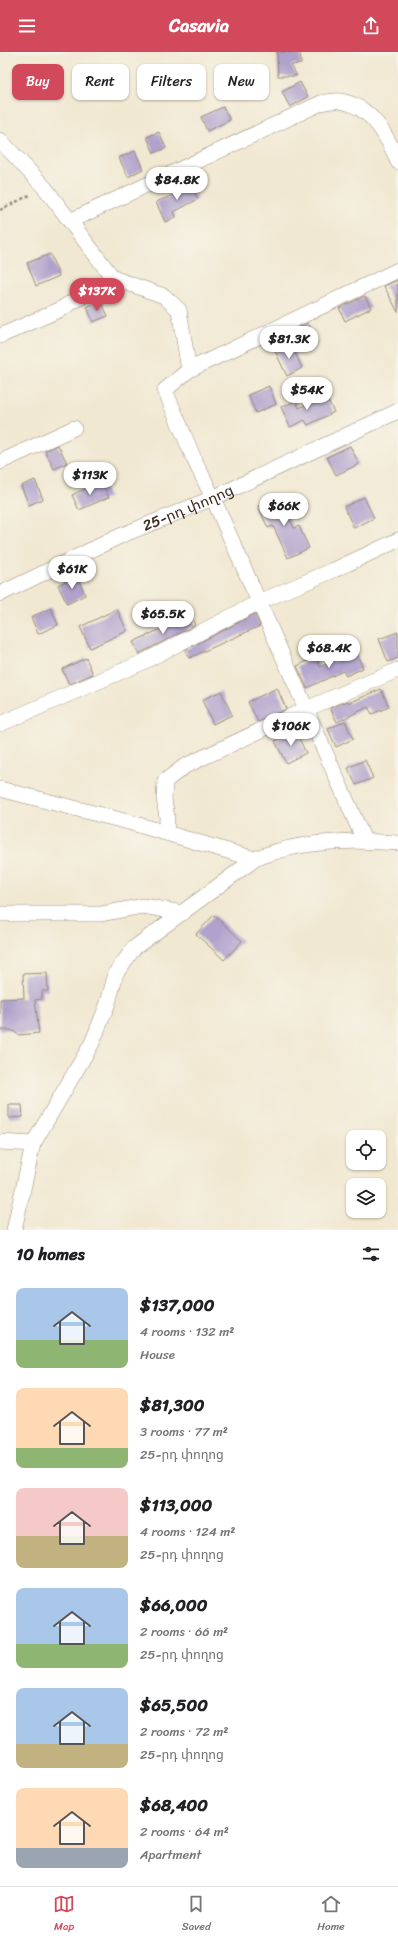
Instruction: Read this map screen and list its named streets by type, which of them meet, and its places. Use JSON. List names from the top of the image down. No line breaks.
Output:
{"streets":{"street":["25-րդ փողոց"]},"page":{"header":"Casavia","chip":["Buy","Rent","Filters","New"],"price":["$84.8K","$137K","$81.3K","$54K","$113K","$66K","$61K","$65.5K","$68.4K","$106K"],"heading":"10 homes","list":[{"name":"$137,000","note":"4 rooms · 132 m² · House"},{"name":"$81,300","note":"3 rooms · 77 m² · 25-րդ փողոց"},{"name":"$113,000","note":"4 rooms · 124 m² · 25-րդ փողոց"},{"name":"$66,000","note":"2 rooms · 66 m² · 25-րդ փողոց"},{"name":"$65,500","note":"2 rooms · 72 m² · 25-րդ փողոց"},{"name":"$68,400","note":"2 rooms · 64 m² · Apartment"}],"tabs":["Map","Saved","Home"]}}
